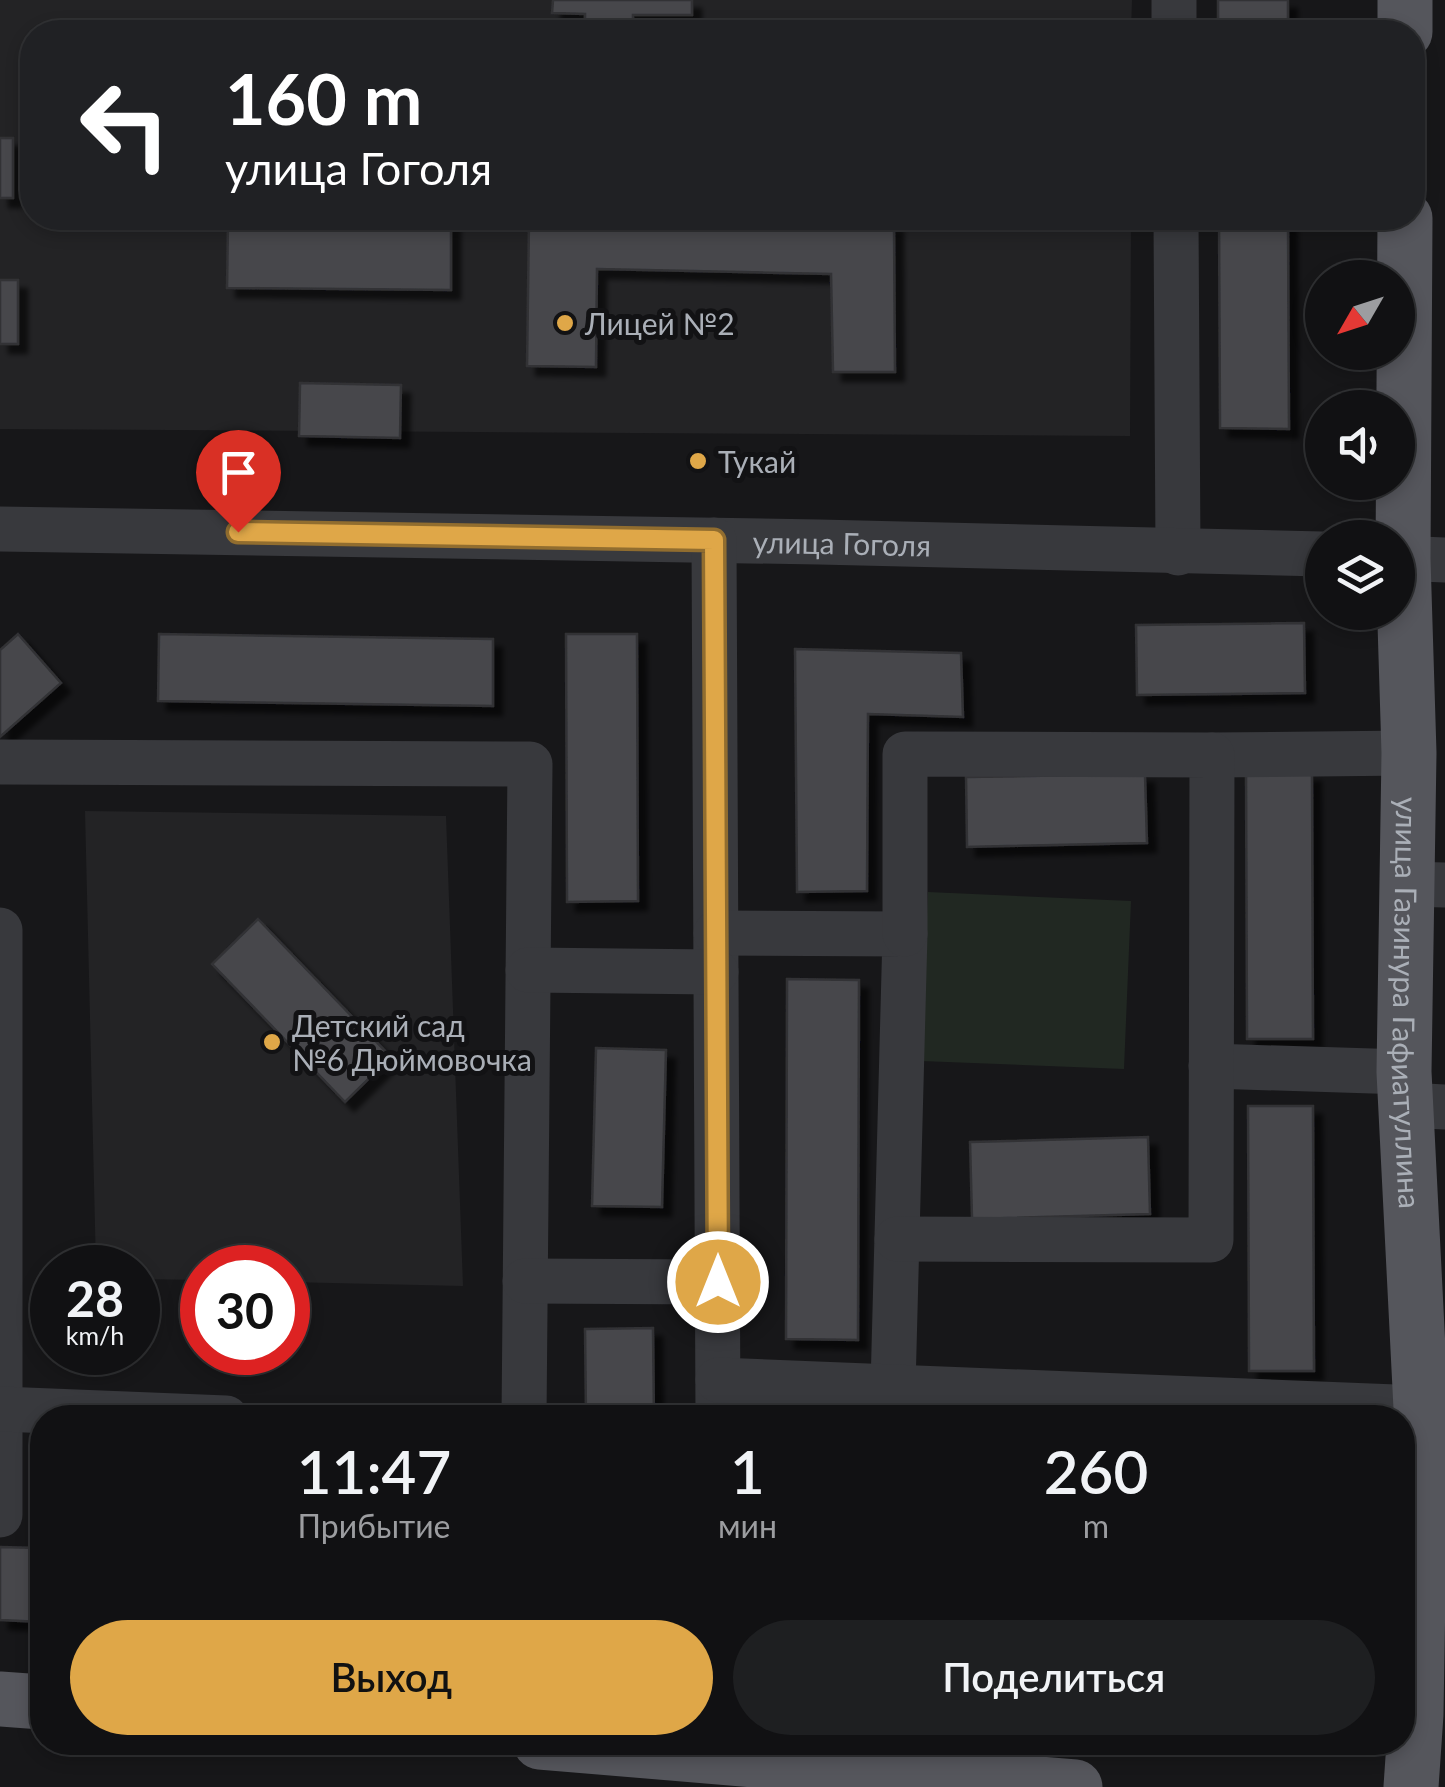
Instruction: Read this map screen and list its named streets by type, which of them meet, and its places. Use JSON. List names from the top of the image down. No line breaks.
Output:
{"streets":{"main road":["улица Газинура Гафиатуллина"],"street":["улица Гоголя"]},"places":["Лицей №2","Тукай","Детский сад №6 Дюймовочка"],"north":"bottom left","page":{"turn":["160 m","улица Гоголя"],"speed":"28 km/h","limit":"30","eta":["11:47","Прибытие","1","мин","260","m"],"buttons":["Выход","Поделиться"]}}
